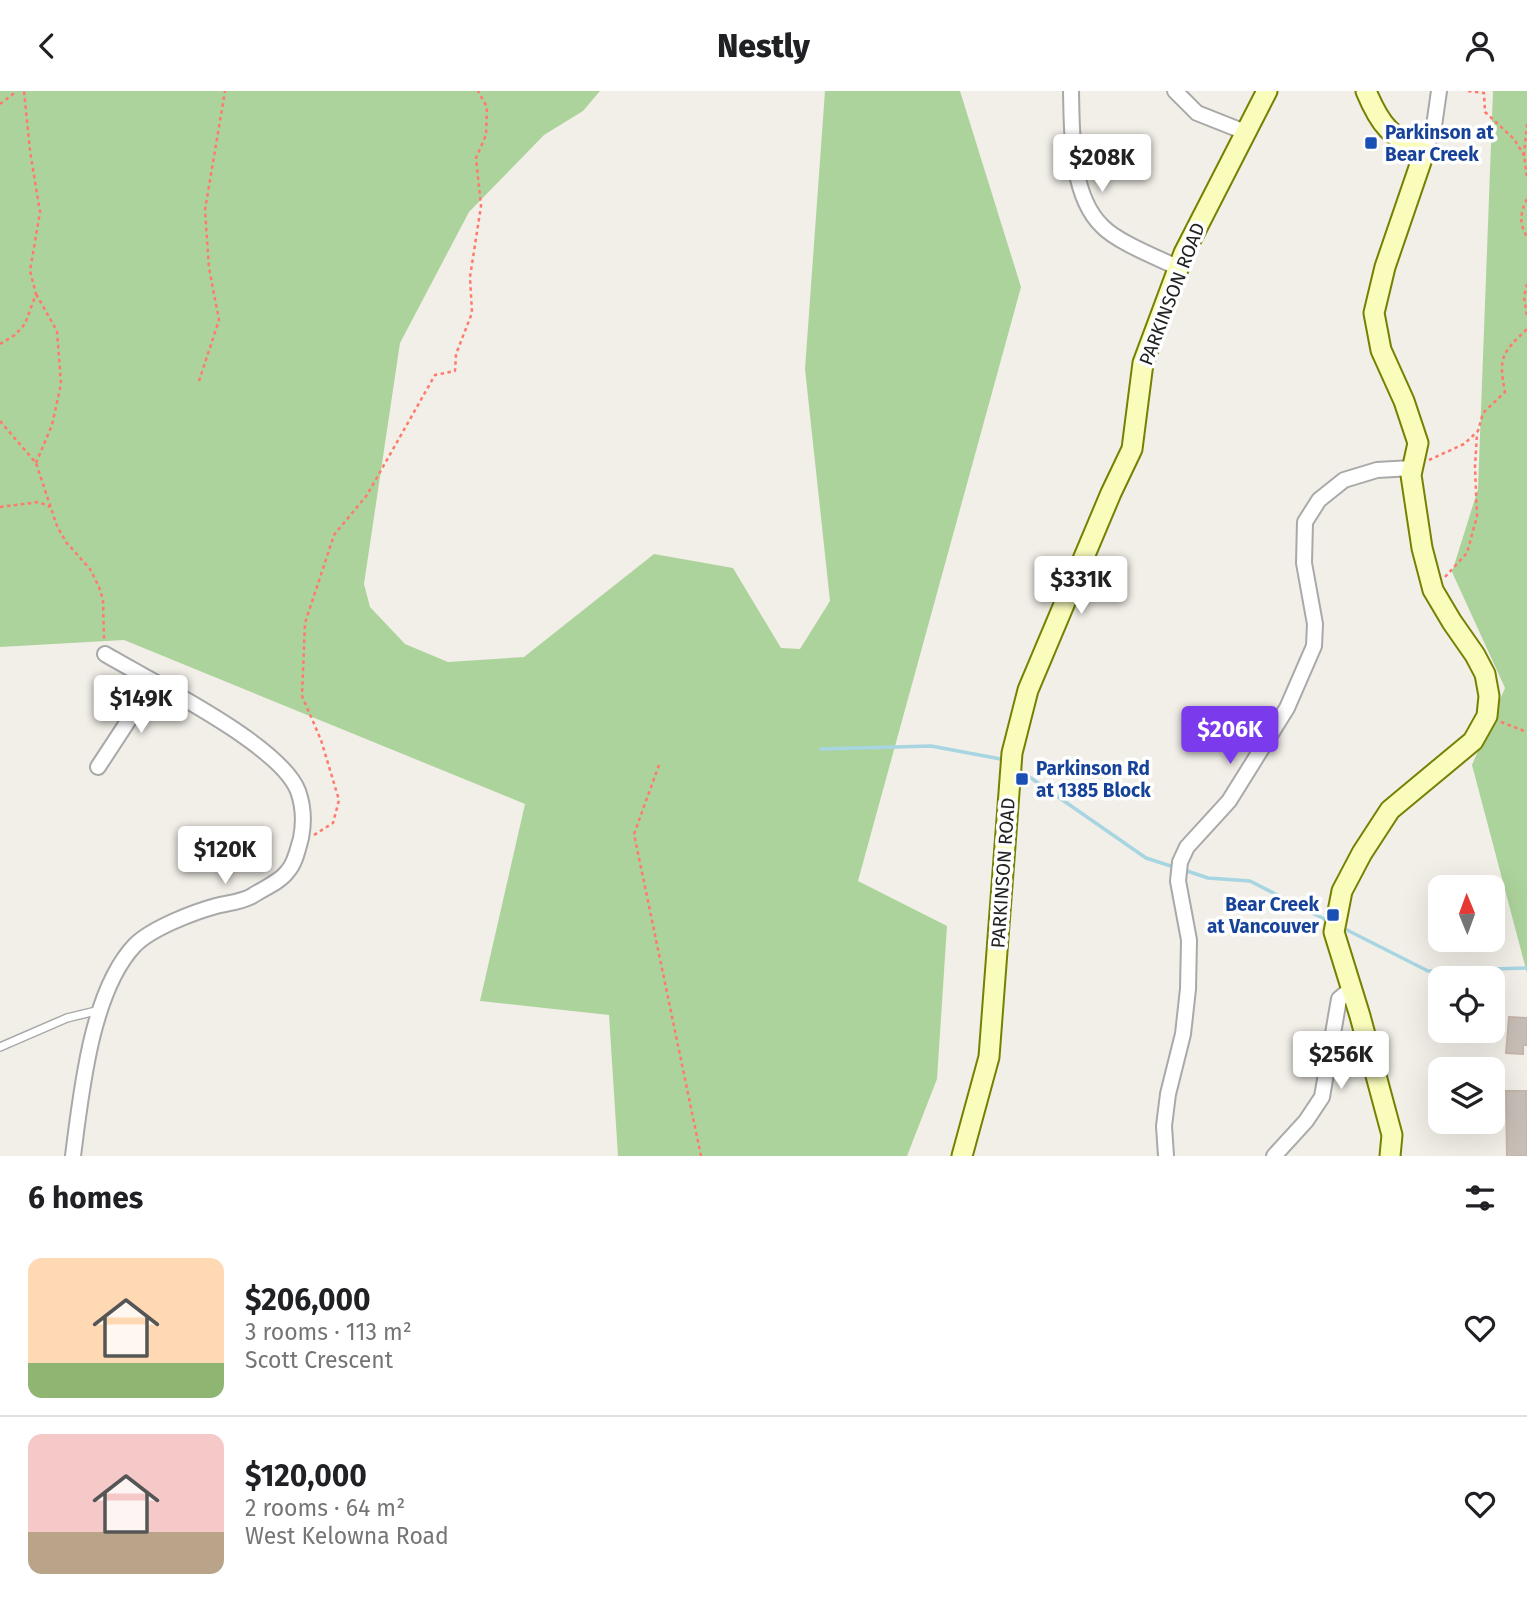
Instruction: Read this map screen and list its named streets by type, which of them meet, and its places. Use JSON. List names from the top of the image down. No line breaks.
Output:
{"streets":{"street":["PARKINSON ROAD"]},"places":{"transit":["Parkinson at Bear Creek","Parkinson Rd at 1385 Block","Bear Creek at Vancouver"]},"north":"top","page":{"header":"Nestly","price":["$208K","$331K","$149K","$206K","$120K","$256K"],"heading":"6 homes","list":[{"name":"$206,000","note":"3 rooms · 113 m² · Scott Crescent"},{"name":"$120,000","note":"2 rooms · 64 m² · West Kelowna Road"}]}}
